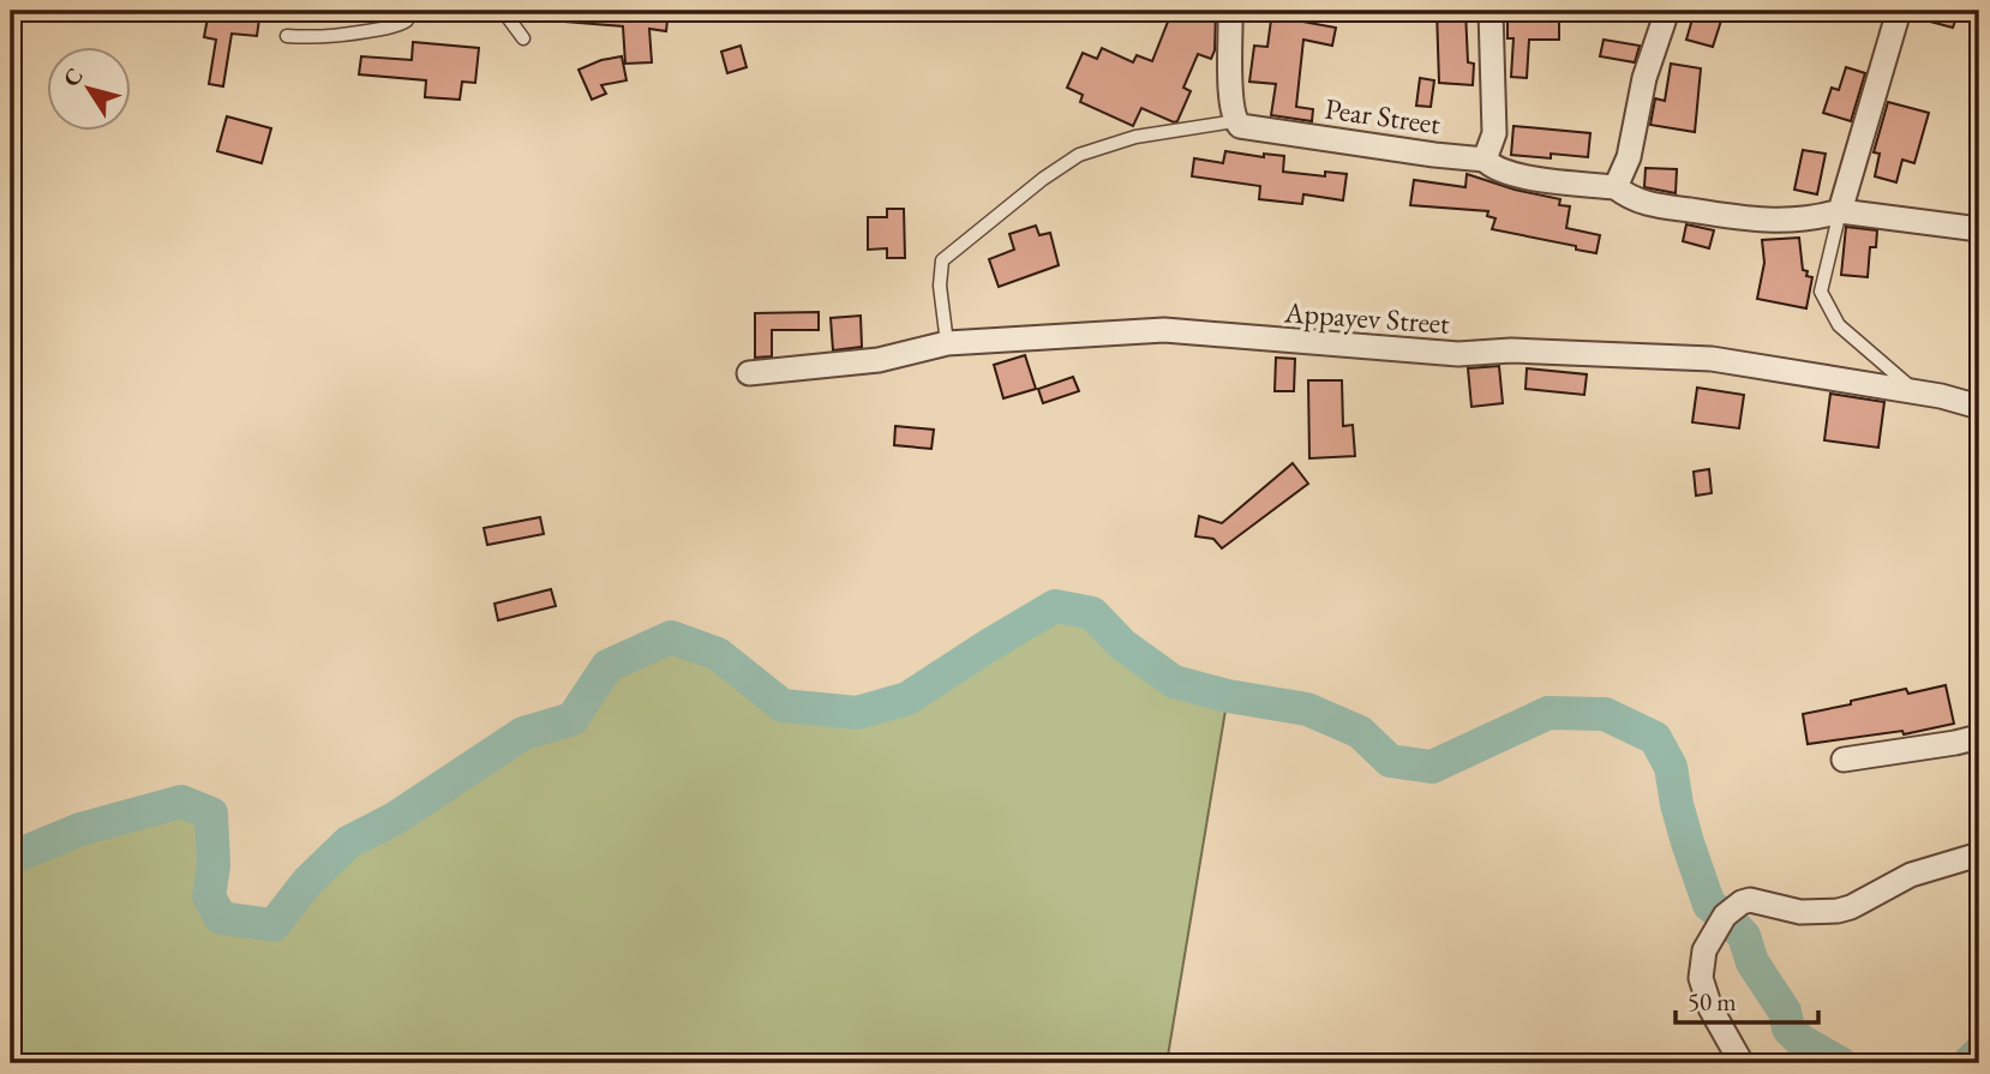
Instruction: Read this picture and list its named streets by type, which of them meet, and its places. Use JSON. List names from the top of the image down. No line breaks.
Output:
{"streets":{"street":["Pear Street","Appayev Street"]},"scale_bar":"50 m","north":"top left"}
